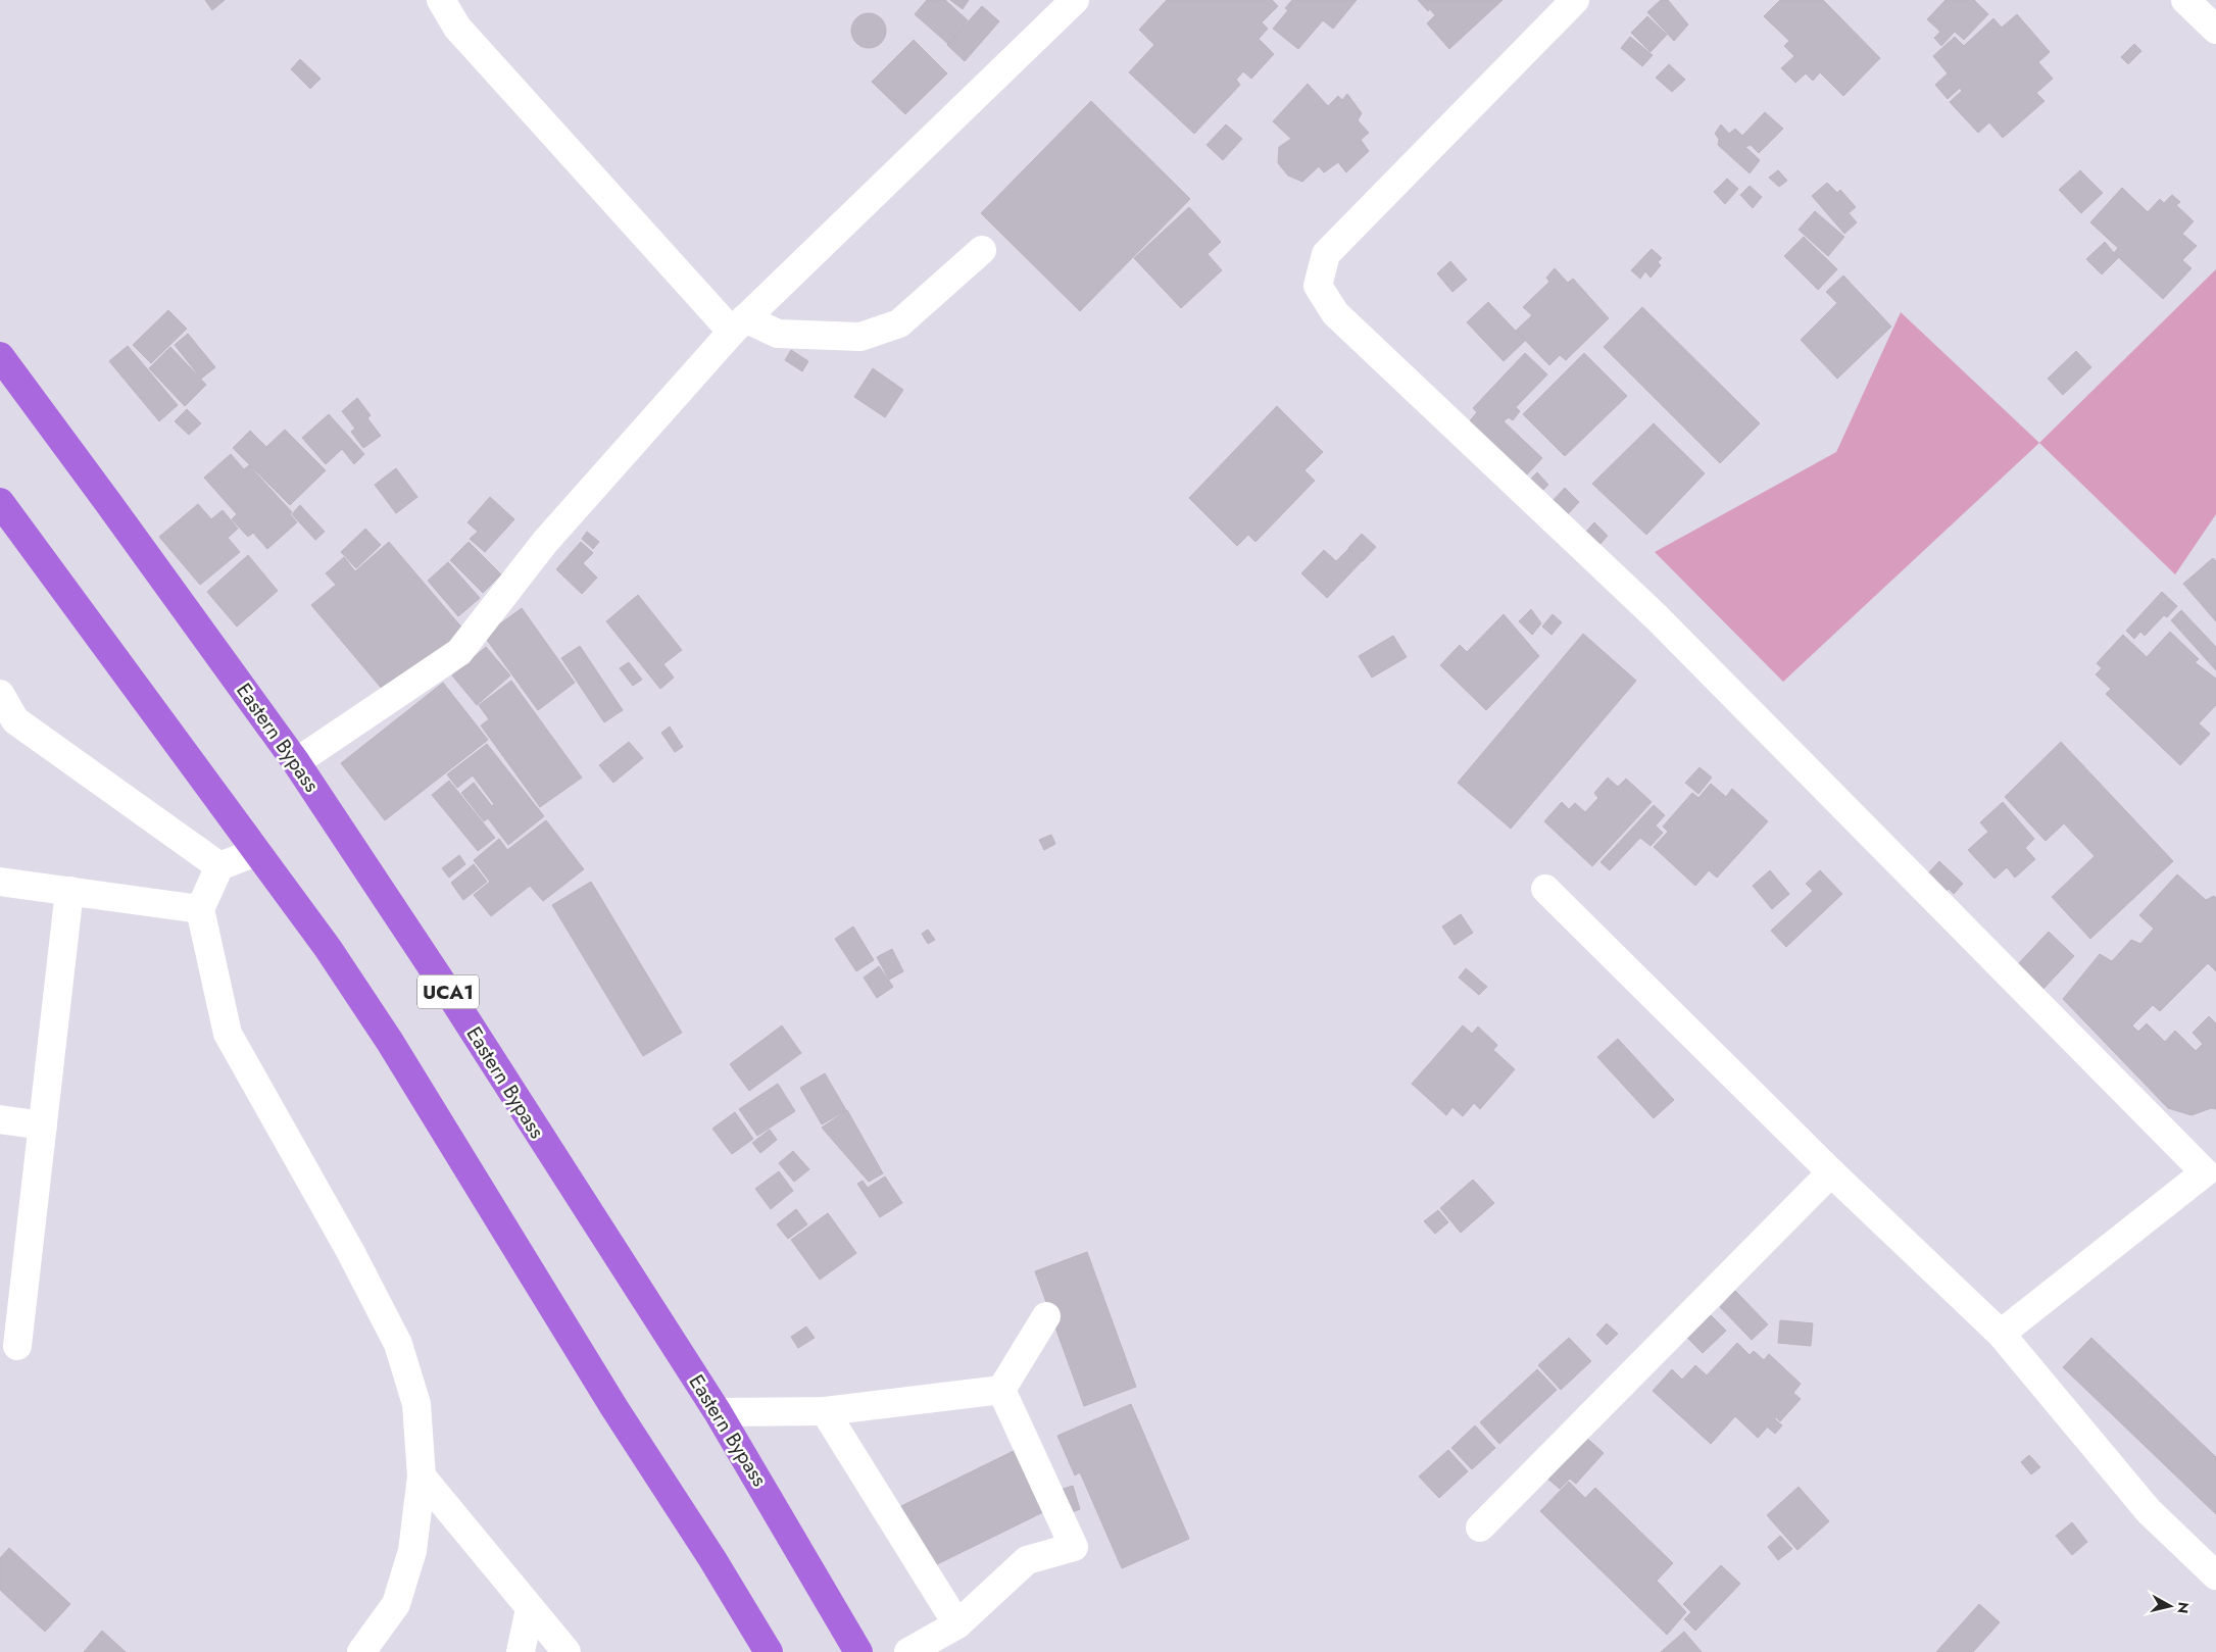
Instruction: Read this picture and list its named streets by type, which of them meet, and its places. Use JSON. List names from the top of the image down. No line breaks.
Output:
{"streets":{"main road":["Eastern Bypass","UCA1"]},"north":"right"}
